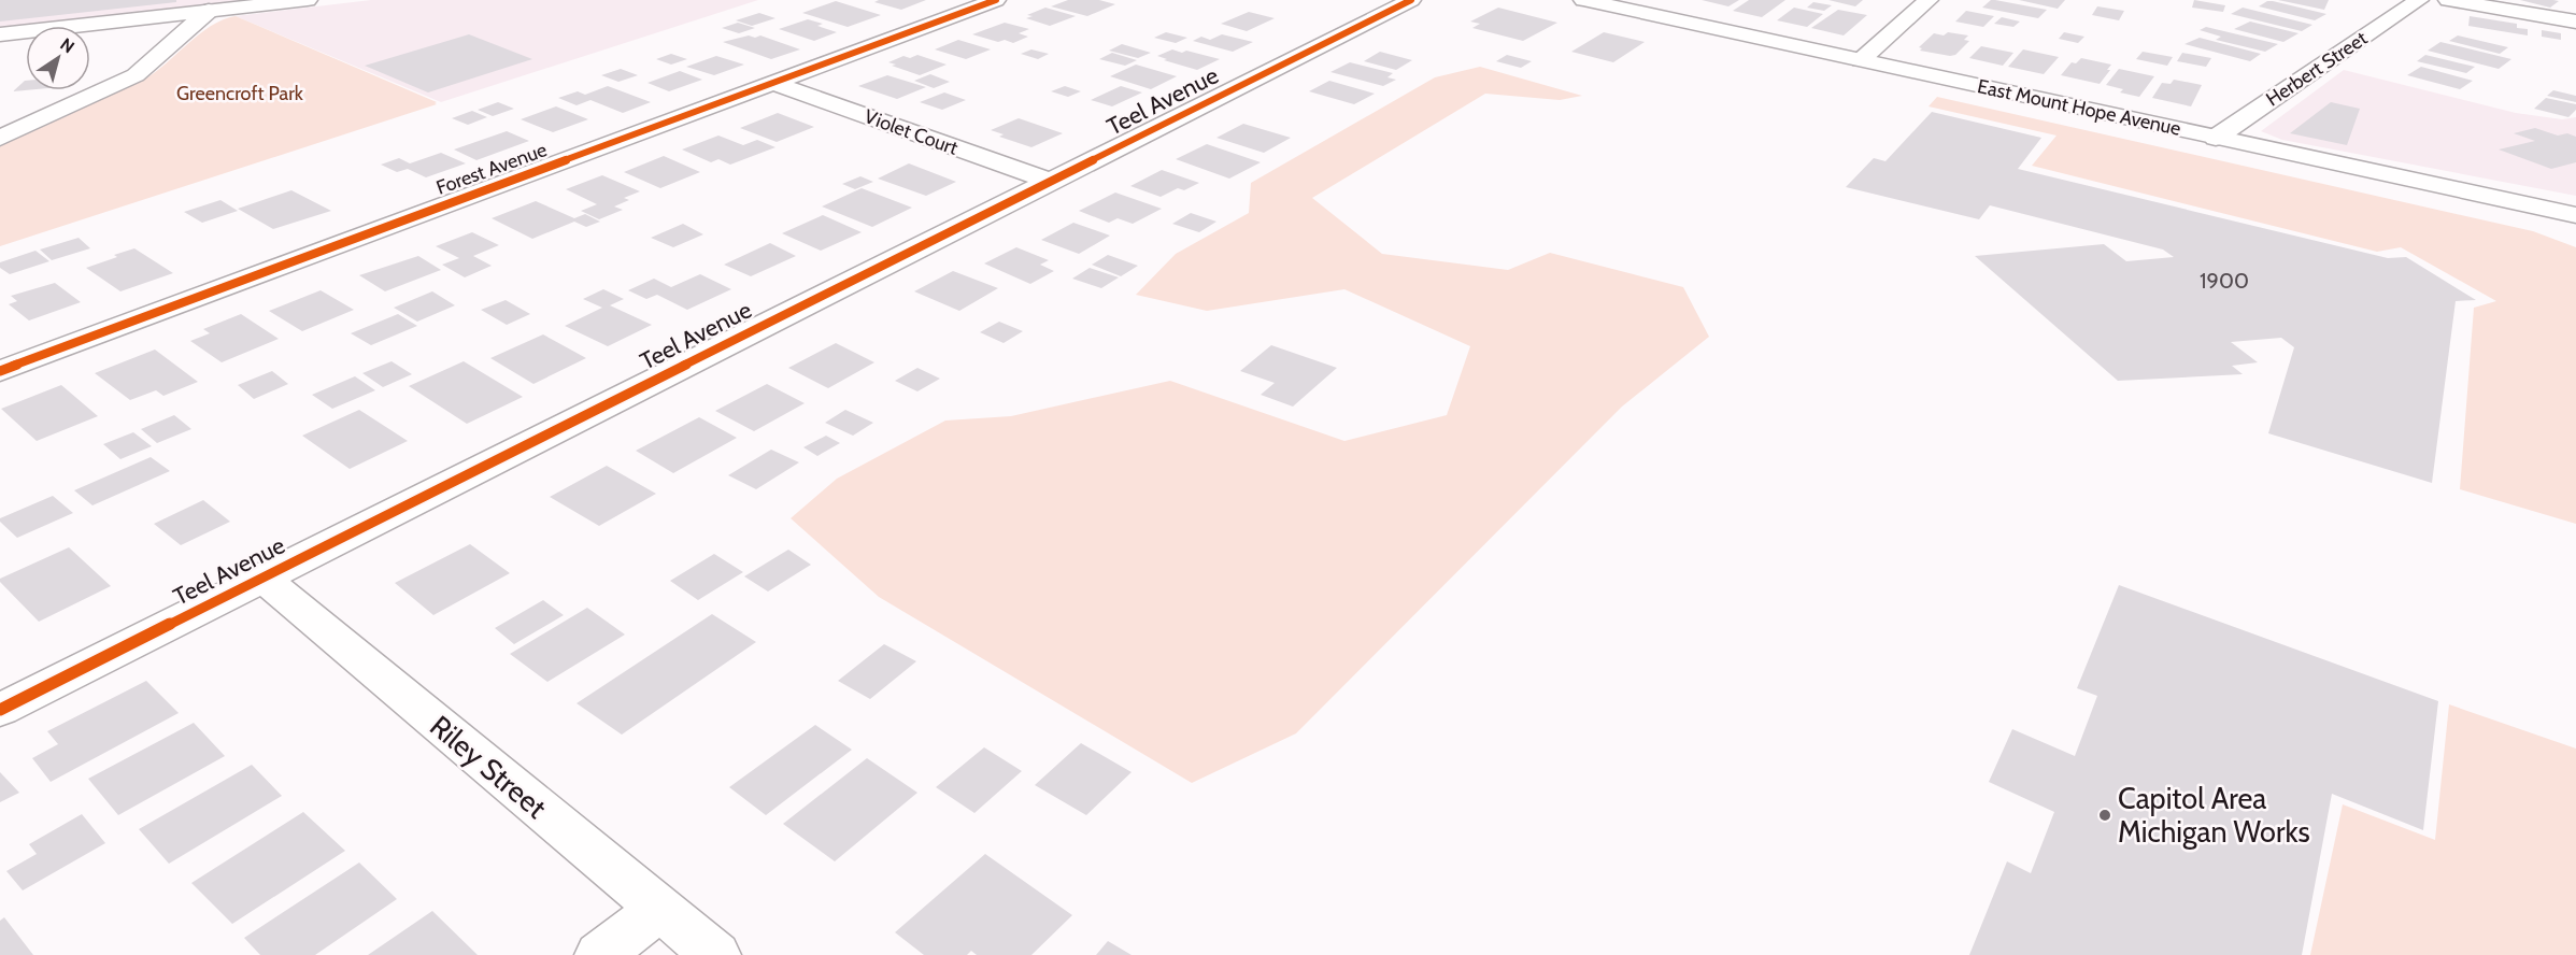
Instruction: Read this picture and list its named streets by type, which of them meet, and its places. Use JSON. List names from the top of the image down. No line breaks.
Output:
{"streets":{"street":["Herbert Street","Teel Avenue","East Mount Hope Avenue","Violet Court","Forest Avenue","Riley Street"]},"crossings":[["Herbert Street","East Mount Hope Avenue"],["Teel Avenue","Violet Court"],["Teel Avenue","Riley Street"],["Violet Court","Forest Avenue"]],"parks":["Greencroft Park"],"places":["Capitol Area Michigan Works"],"house_numbers":["1900"],"north":"top right"}
